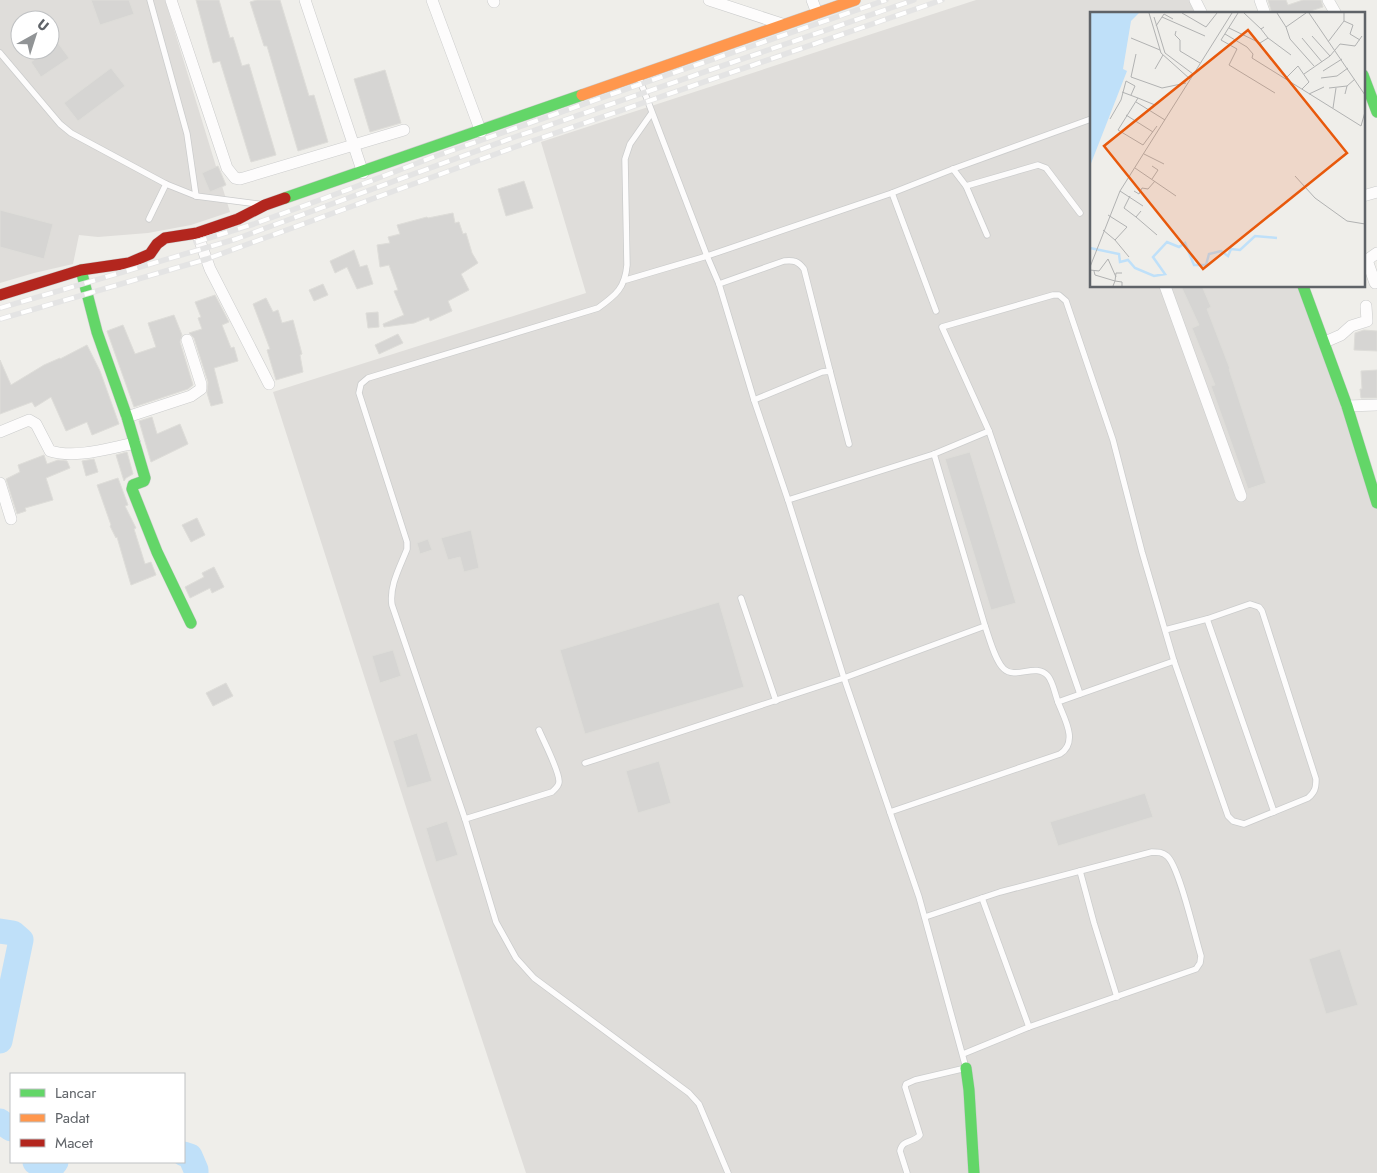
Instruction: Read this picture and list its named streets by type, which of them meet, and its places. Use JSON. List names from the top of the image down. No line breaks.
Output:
{"legend":["Lancar","Padat","Macet"],"north":"top right"}
